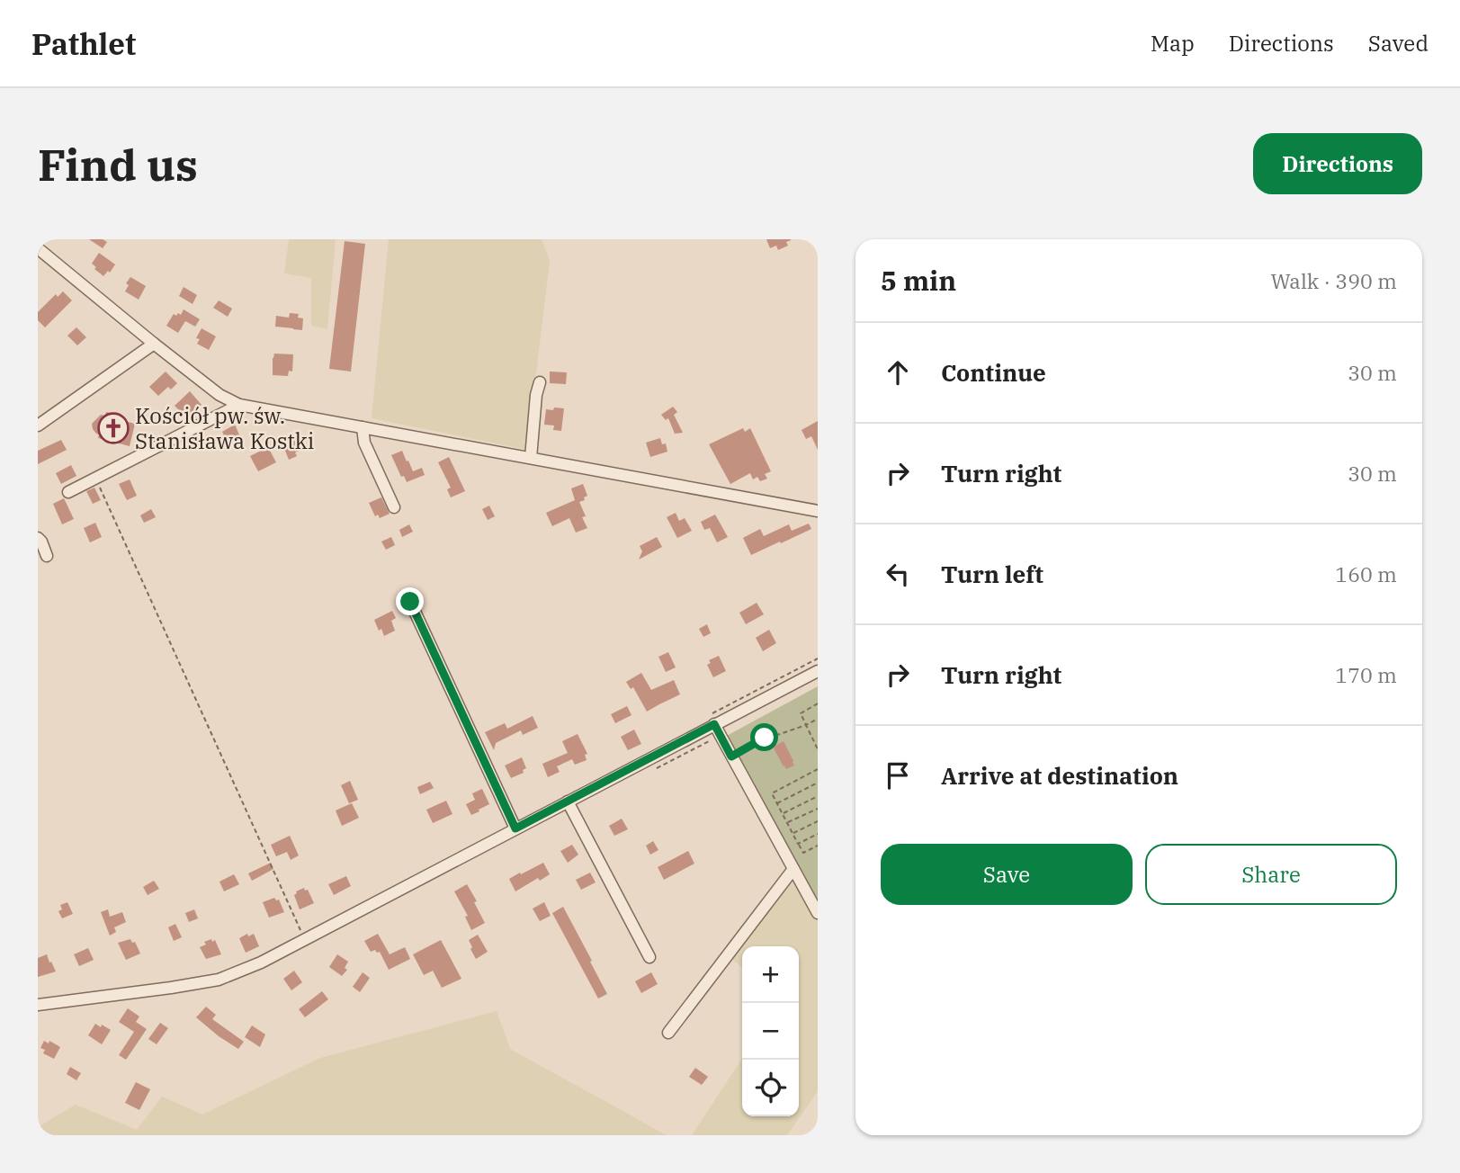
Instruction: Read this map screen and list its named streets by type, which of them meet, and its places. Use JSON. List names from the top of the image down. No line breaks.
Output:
{"places":{"church":["Kościół pw. św. Stanisława Kostki"]},"page":{"header":"Pathlet","nav":["Map","Directions","Saved"],"buttons":["Directions",["Save","Share"]],"title":"Find us","heading":["5 min","Walk · 390 m"],"list":[["Continue","30 m"],["Turn right","30 m"],["Turn left","160 m"],["Turn right","170 m"],"Arrive at destination"],"map_buttons":["+","−"]}}
